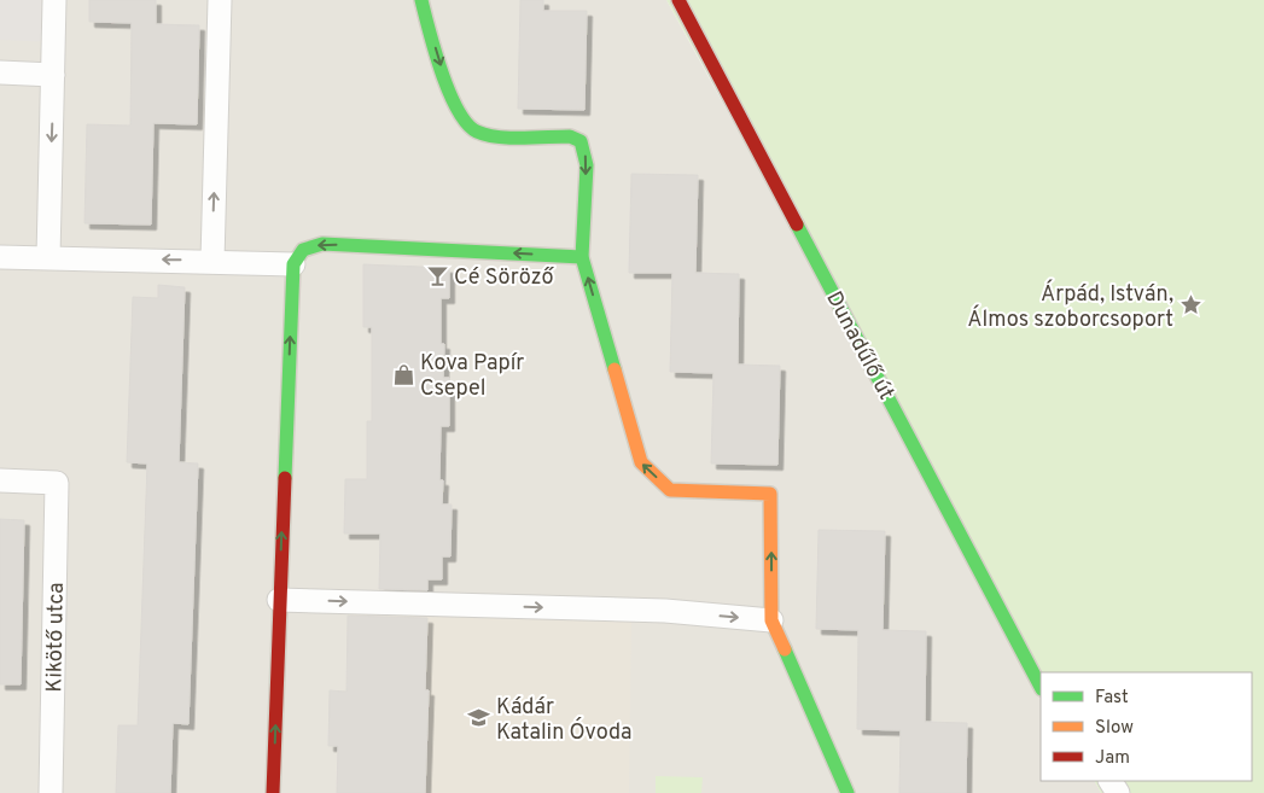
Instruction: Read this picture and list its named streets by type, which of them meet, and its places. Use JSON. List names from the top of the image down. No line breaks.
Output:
{"streets":{"street":["Dunadűlő út","Kikötő utca"]},"places":{"bar":["Cé Söröző"],"place":["Árpád, István, Álmos szoborcsoport"],"shop":["Kova Papír Csepel"],"school or university":["Kádár Katalin Óvoda"]},"legend":["Fast","Slow","Jam"]}
